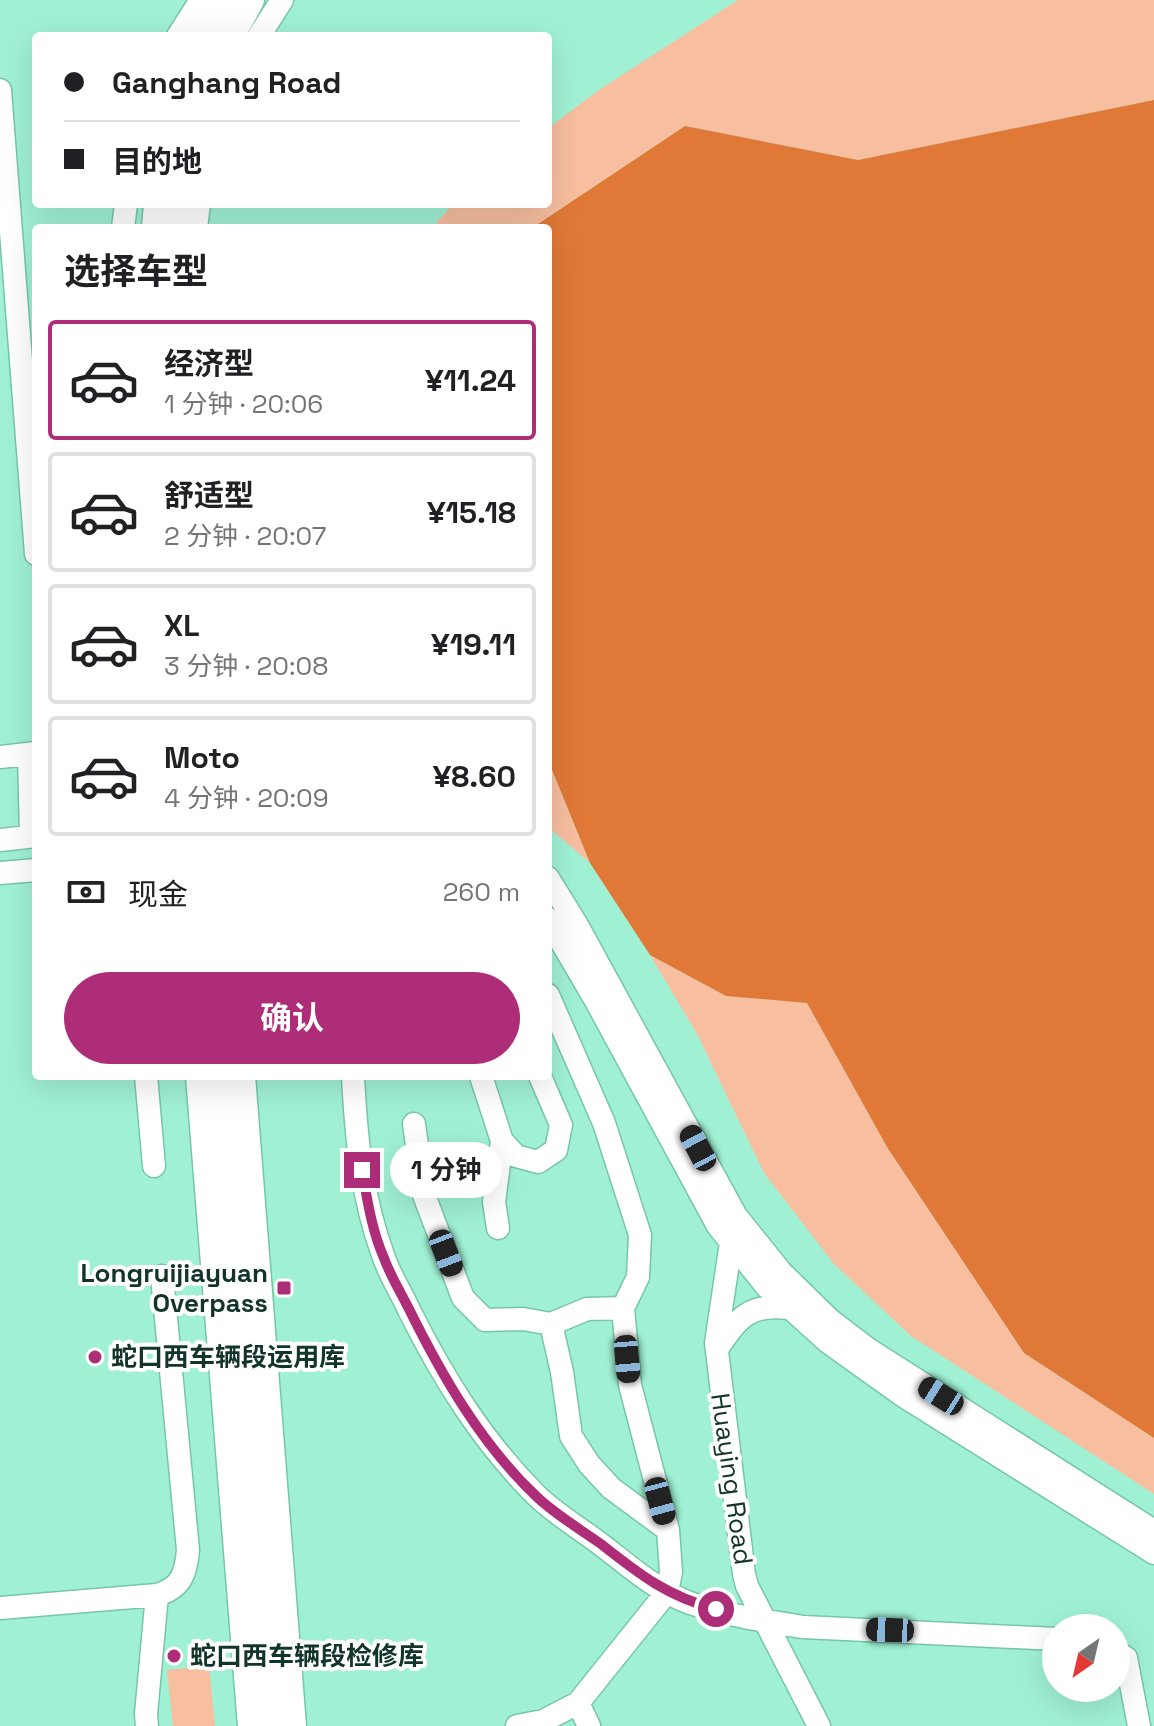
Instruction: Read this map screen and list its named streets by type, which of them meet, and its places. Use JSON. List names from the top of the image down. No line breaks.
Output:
{"streets":{"street":["Huaying Road"]},"places":{"transit":["Longruijiayuan Overpass"],"other":["蛇口西车辆段运用库","蛇口西车辆段检修库"]},"north":"bottom left","page":{"banner":["Ganghang Road","目的地"],"heading":"选择车型","list":[{"name":"经济型","note":"1 分钟 · 20:06","value":"¥11.24"},{"name":"舒适型","note":"2 分钟 · 20:07","value":"¥15.18"},{"name":"XL","note":"3 分钟 · 20:08","value":"¥19.11"},{"name":"Moto","note":"4 分钟 · 20:09","value":"¥8.60"}],"pay":["现金","260 m"],"buttons":"确认","bubble":"1 分钟"}}
